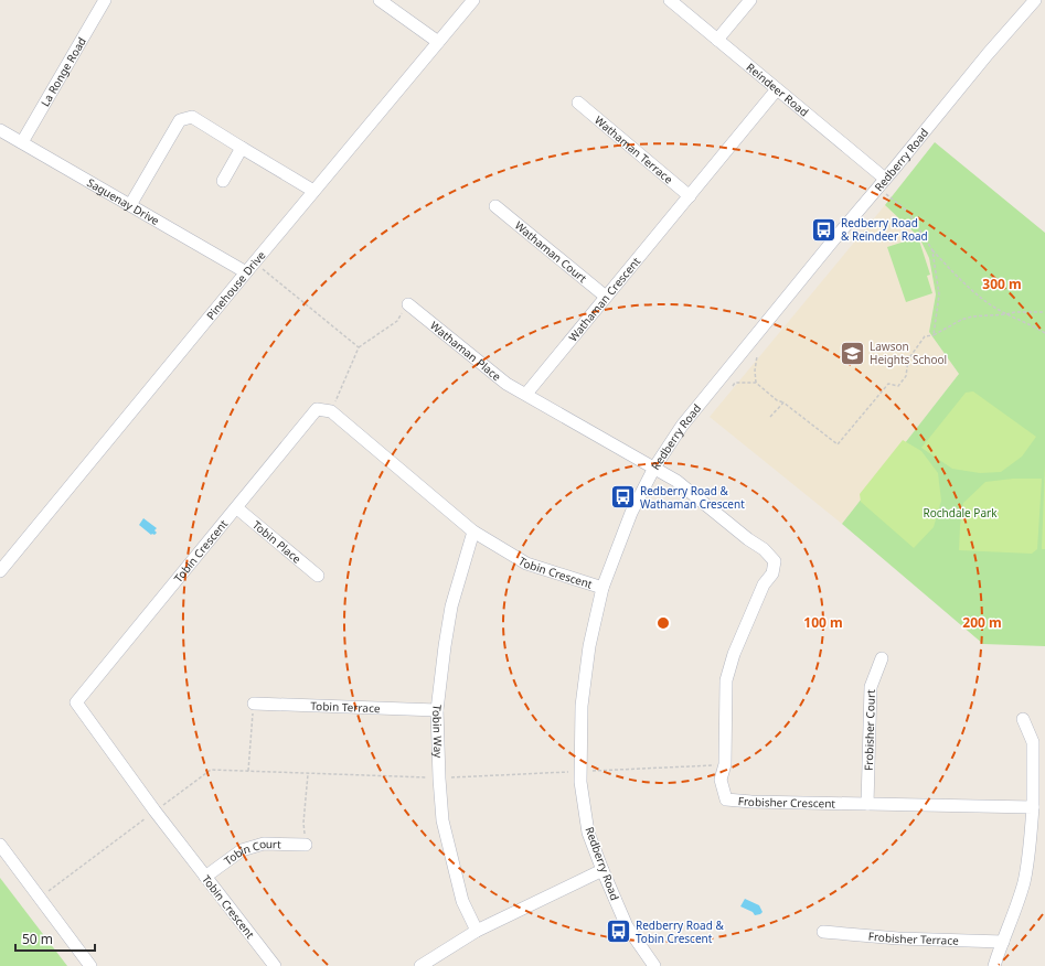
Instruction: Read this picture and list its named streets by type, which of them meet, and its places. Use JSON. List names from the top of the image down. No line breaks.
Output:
{"streets":{"street":["La Ronge Road","Reindeer Road","Wathaman Terrace","Redberry Road","Saguenay Drive","Wathaman Court","Pinehouse Drive","Wathaman Crescent","Wathaman Place","Tobin Place","Tobin Crescent","Tobin Terrace","Frobisher Court","Tobin Way","Frobisher Crescent","Tobin Court","Frobisher Terrace"]},"crossings":[["La Ronge Road","Saguenay Drive"],["Reindeer Road","Redberry Road"],["Reindeer Road","Wathaman Crescent"],["Wathaman Terrace","Wathaman Crescent"],["Redberry Road","Tobin Crescent"],["Redberry Road","Frobisher Crescent"],["Saguenay Drive","Pinehouse Drive"],["Wathaman Court","Wathaman Crescent"],["Wathaman Crescent","Wathaman Place"],["Tobin Place","Tobin Crescent"],["Tobin Crescent","Tobin Way"],["Tobin Crescent","Tobin Court"],["Tobin Terrace","Tobin Way"],["Frobisher Court","Frobisher Crescent"]],"parks":["Rochdale Park"],"places":{"bus stop":["Redberry Road & Reindeer Road","Redberry Road & Wathaman Crescent","Redberry Road & Tobin Crescent"],"school or university":["Lawson Heights School"]},"scale_bar":"50 m","rings":["300 m","100 m","200 m"]}
